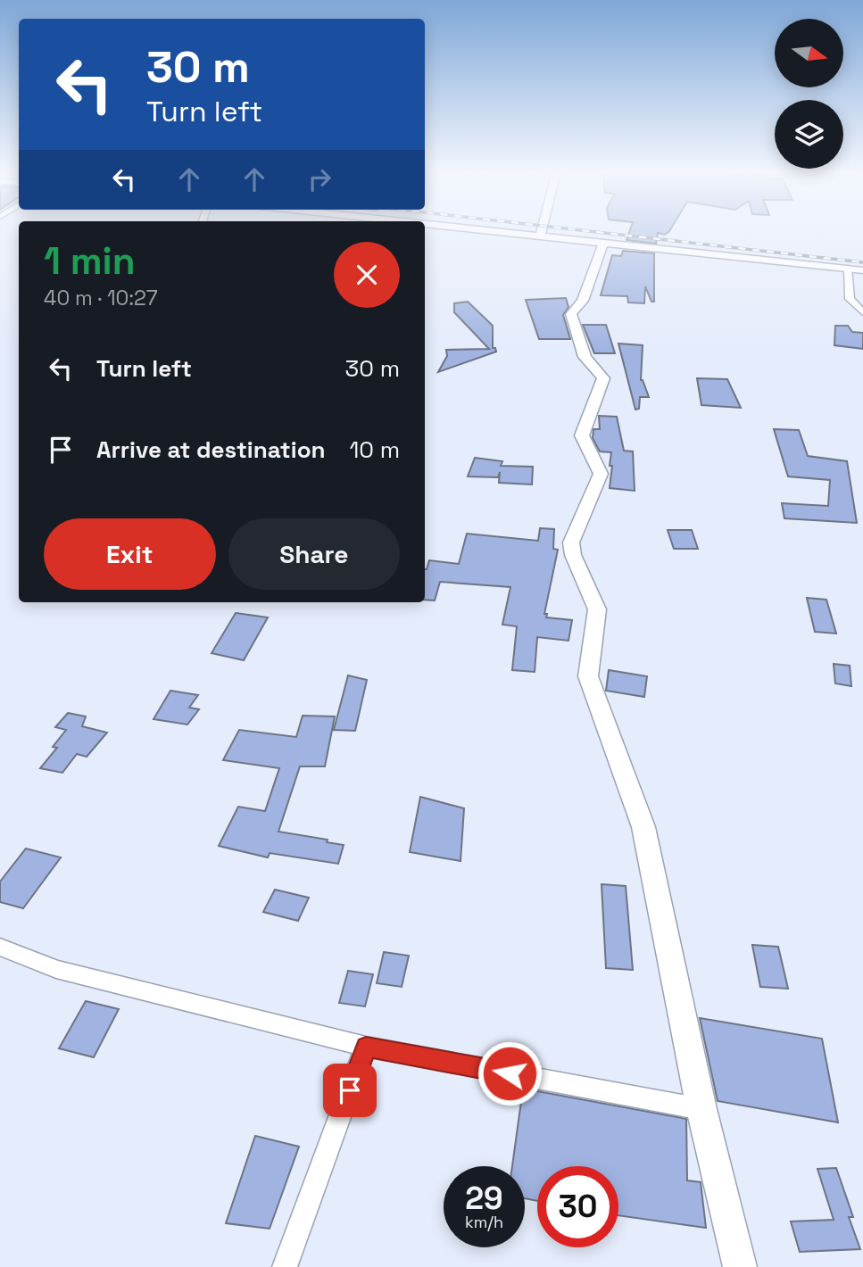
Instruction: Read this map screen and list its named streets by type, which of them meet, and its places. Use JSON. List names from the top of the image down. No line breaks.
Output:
{"north":"right","page":{"turn":["30 m","Turn left"],"heading":["1 min","40 m · 10:27"],"list":[{"name":"Turn left","value":"30 m"},{"name":"Arrive at destination","value":"10 m"}],"buttons":["Exit","Share"],"speed":"29 km/h","limit":"30"}}
